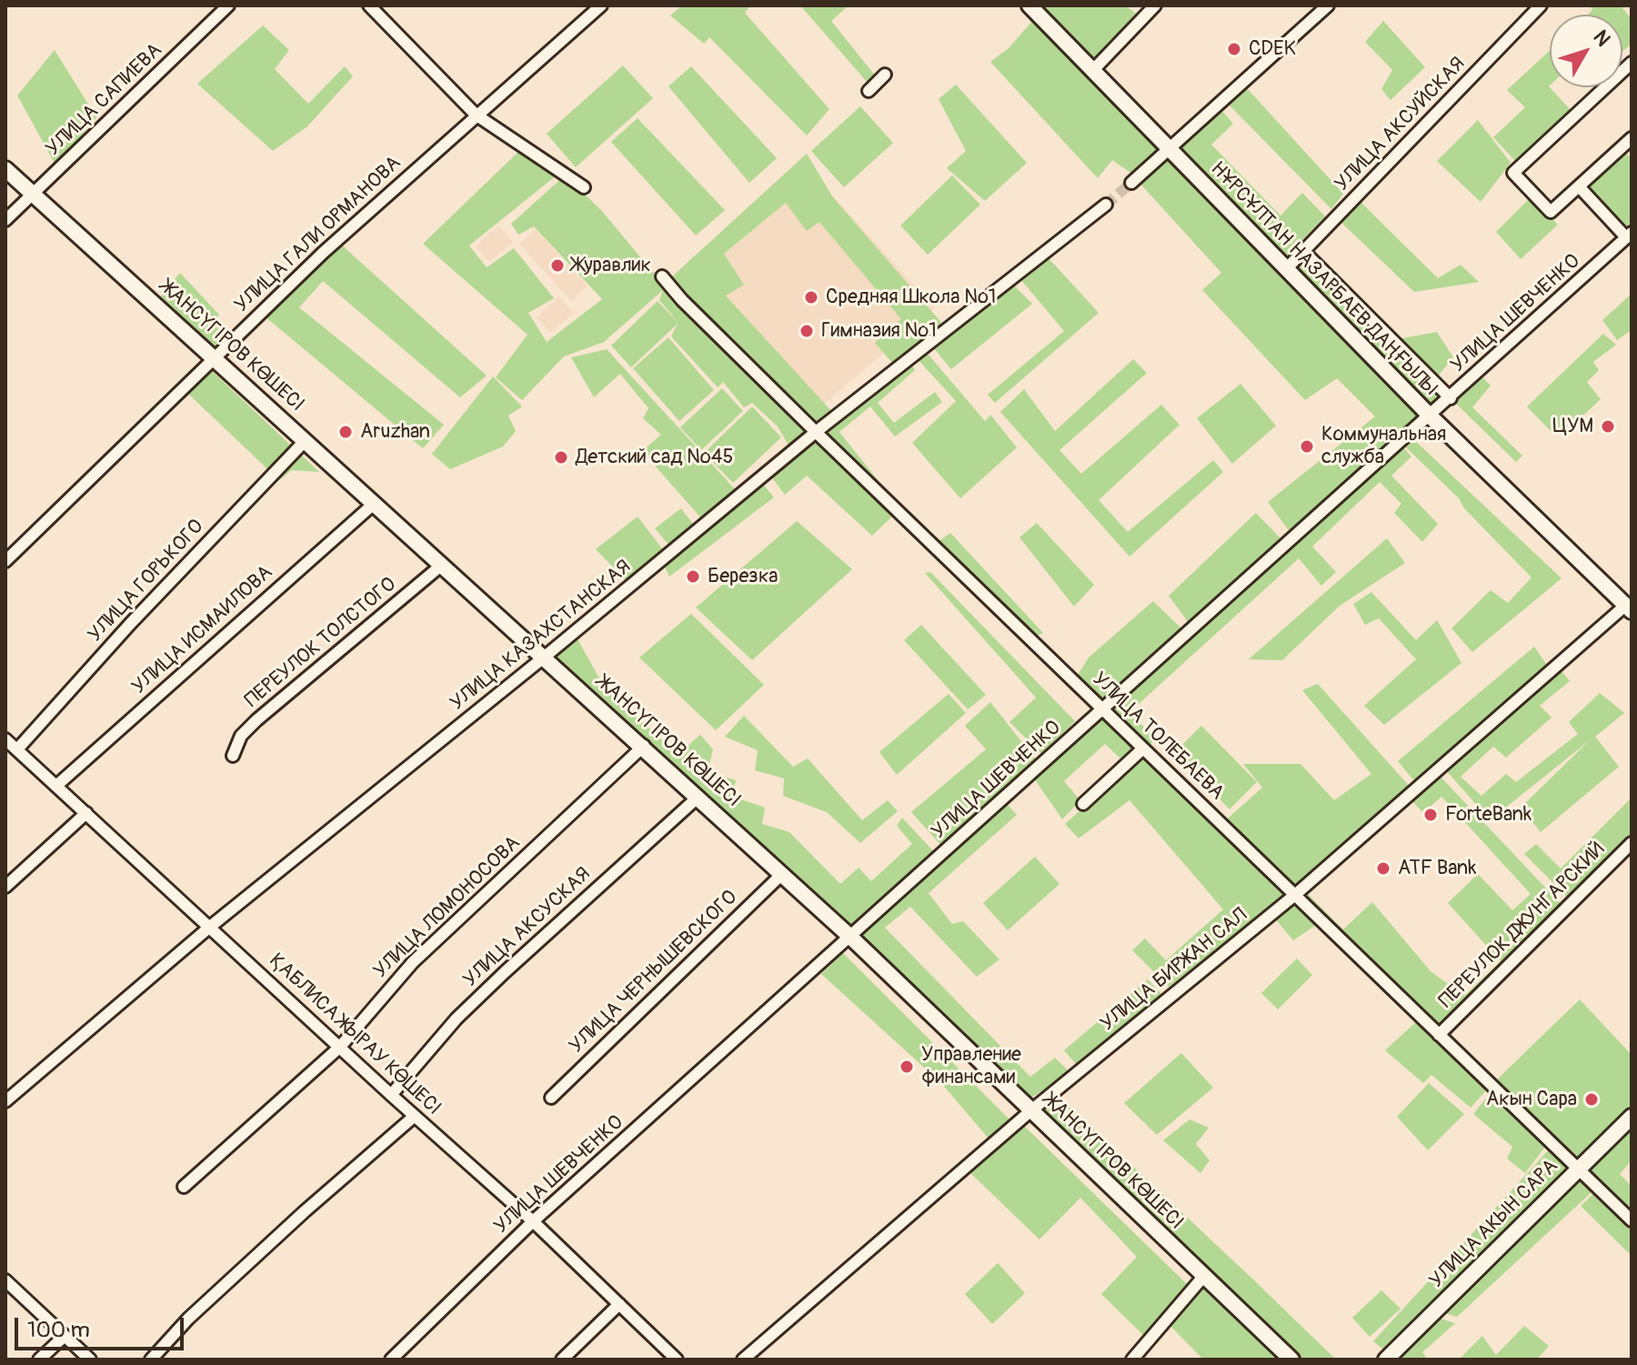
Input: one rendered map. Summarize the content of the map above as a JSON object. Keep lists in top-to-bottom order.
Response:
{
  "streets": {
    "main road": ["НҰРСҰЛТАН НАЗАРБАЕВ ДАҢҒЫЛЫ", "ЖАНСҮГІРОВ КӨШЕСІ", "УЛИЦА АКЫН САРА"],
    "street": [
      "УЛИЦА САПИЕВА",
      "УЛИЦА АКСУЙСКАЯ",
      "УЛИЦА ГАЛИ ОРМАНОВА",
      "УЛИЦА ШЕВЧЕНКО",
      "УЛИЦА ГОРЬКОГО",
      "УЛИЦА ИСМАИЛОВА",
      "УЛИЦА КАЗАХСТАНСКАЯ",
      "ПЕРЕУЛОК ТОЛСТОГО",
      "УЛИЦА ТОЛЕБАЕВА",
      "УЛИЦА ЛОМОНОСОВА",
      "ПЕРЕУЛОК ДЖУНГАРСКИЙ",
      "УЛИЦА АКСУСКАЯ",
      "УЛИЦА БИРЖАН САЛ",
      "УЛИЦА ЧЕРНЫШЕВСКОГО",
      "ҚАБЛИСА ЖЫРАУ КӨШЕСІ"
    ]
  },
  "crossings": [
    ["УЛИЦА САПИЕВА", "ЖАНСҮГІРОВ КӨШЕСІ"],
    ["УЛИЦА АКСУЙСКАЯ", "НҰРСҰЛТАН НАЗАРБАЕВ ДАҢҒЫЛЫ"],
    ["УЛИЦА ГАЛИ ОРМАНОВА", "ЖАНСҮГІРОВ КӨШЕСІ"],
    ["НҰРСҰЛТАН НАЗАРБАЕВ ДАҢҒЫЛЫ", "УЛИЦА ШЕВЧЕНКО"],
    ["НҰРСҰЛТАН НАЗАРБАЕВ ДАҢҒЫЛЫ", "УЛИЦА БИРЖАН САЛ"],
    ["УЛИЦА ШЕВЧЕНКО", "ЖАНСҮГІРОВ КӨШЕСІ"],
    ["УЛИЦА ШЕВЧЕНКО", "УЛИЦА ТОЛЕБАЕВА"],
    ["УЛИЦА ШЕВЧЕНКО", "ҚАБЛИСА ЖЫРАУ КӨШЕСІ"],
    ["ЖАНСҮГІРОВ КӨШЕСІ", "УЛИЦА ГОРЬКОГО"],
    ["ЖАНСҮГІРОВ КӨШЕСІ", "УЛИЦА ИСМАИЛОВА"],
    ["ЖАНСҮГІРОВ КӨШЕСІ", "УЛИЦА КАЗАХСТАНСКАЯ"],
    ["ЖАНСҮГІРОВ КӨШЕСІ", "ПЕРЕУЛОК ТОЛСТОГО"],
    ["ЖАНСҮГІРОВ КӨШЕСІ", "УЛИЦА ЛОМОНОСОВА"],
    ["ЖАНСҮГІРОВ КӨШЕСІ", "УЛИЦА АКСУСКАЯ"],
    ["ЖАНСҮГІРОВ КӨШЕСІ", "УЛИЦА БИРЖАН САЛ"],
    ["ЖАНСҮГІРОВ КӨШЕСІ", "УЛИЦА ЧЕРНЫШЕВСКОГО"],
    ["УЛИЦА ГОРЬКОГО", "ҚАБЛИСА ЖЫРАУ КӨШЕСІ"],
    ["УЛИЦА ИСМАИЛОВА", "ҚАБЛИСА ЖЫРАУ КӨШЕСІ"],
    ["УЛИЦА КАЗАХСТАНСКАЯ", "УЛИЦА ТОЛЕБАЕВА"],
    ["УЛИЦА КАЗАХСТАНСКАЯ", "ҚАБЛИСА ЖЫРАУ КӨШЕСІ"],
    ["УЛИЦА ТОЛЕБАЕВА", "ПЕРЕУЛОК ДЖУНГАРСКИЙ"],
    ["УЛИЦА ТОЛЕБАЕВА", "УЛИЦА БИРЖАН САЛ"],
    ["УЛИЦА ТОЛЕБАЕВА", "УЛИЦА АКЫН САРА"],
    ["УЛИЦА ЛОМОНОСОВА", "ҚАБЛИСА ЖЫРАУ КӨШЕСІ"],
    ["УЛИЦА АКСУСКАЯ", "ҚАБЛИСА ЖЫРАУ КӨШЕСІ"]
  ],
  "places": [
    "CDEK",
    "Журавлик",
    "Средняя Школа №1",
    "Гимназия №1",
    "ЦУМ",
    "Aruzhan",
    "Коммунальная служба",
    "Детский сад №45",
    "Березка",
    "ForteBank",
    "ATF Bank",
    "Управление финансами",
    "Акын Сара"
  ],
  "scale_bar": "100 m",
  "north": "top right"
}
